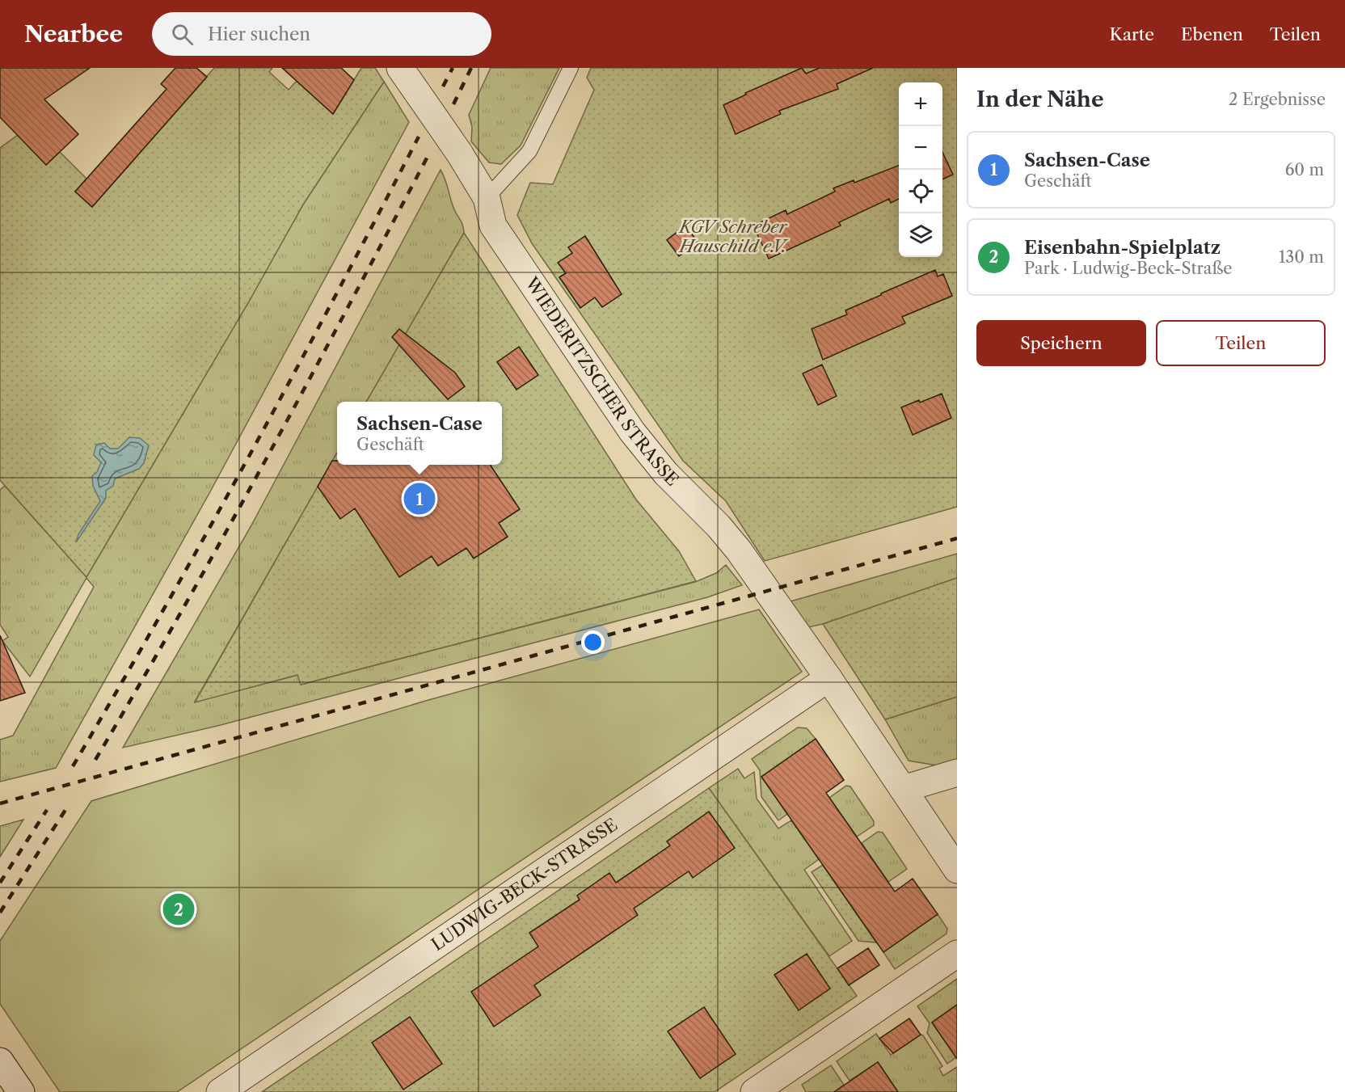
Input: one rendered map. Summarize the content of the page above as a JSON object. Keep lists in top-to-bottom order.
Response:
{
  "streets": {
    "street": ["WIEDERITZSCHER STRASSE", "LUDWIG-BECK-STRASSE"]
  },
  "crossings": [
    ["WIEDERITZSCHER STRASSE", "LUDWIG-BECK-STRASSE"]
  ],
  "parks": ["KGV Schreber Hauschild e.V."],
  "page": {
    "header": "Nearbee",
    "search": "Hier suchen",
    "nav": ["Karte", "Ebenen", "Teilen"],
    "heading": ["In der Nähe", "2 Ergebnisse"],
    "map_buttons": ["+", "−"],
    "list": [
      {
        "mark": "1",
        "name": "Sachsen-Case",
        "note": "Geschäft",
        "value": "60 m"
      },
      {
        "mark": "2",
        "name": "Eisenbahn-Spielplatz",
        "note": "Park · Ludwig-Beck-Straße",
        "value": "130 m"
      }
    ],
    "buttons": ["Speichern", "Teilen"],
    "popup": ["Sachsen-Case", "Geschäft"],
    "pins": ["1", "2"]
  }
}
